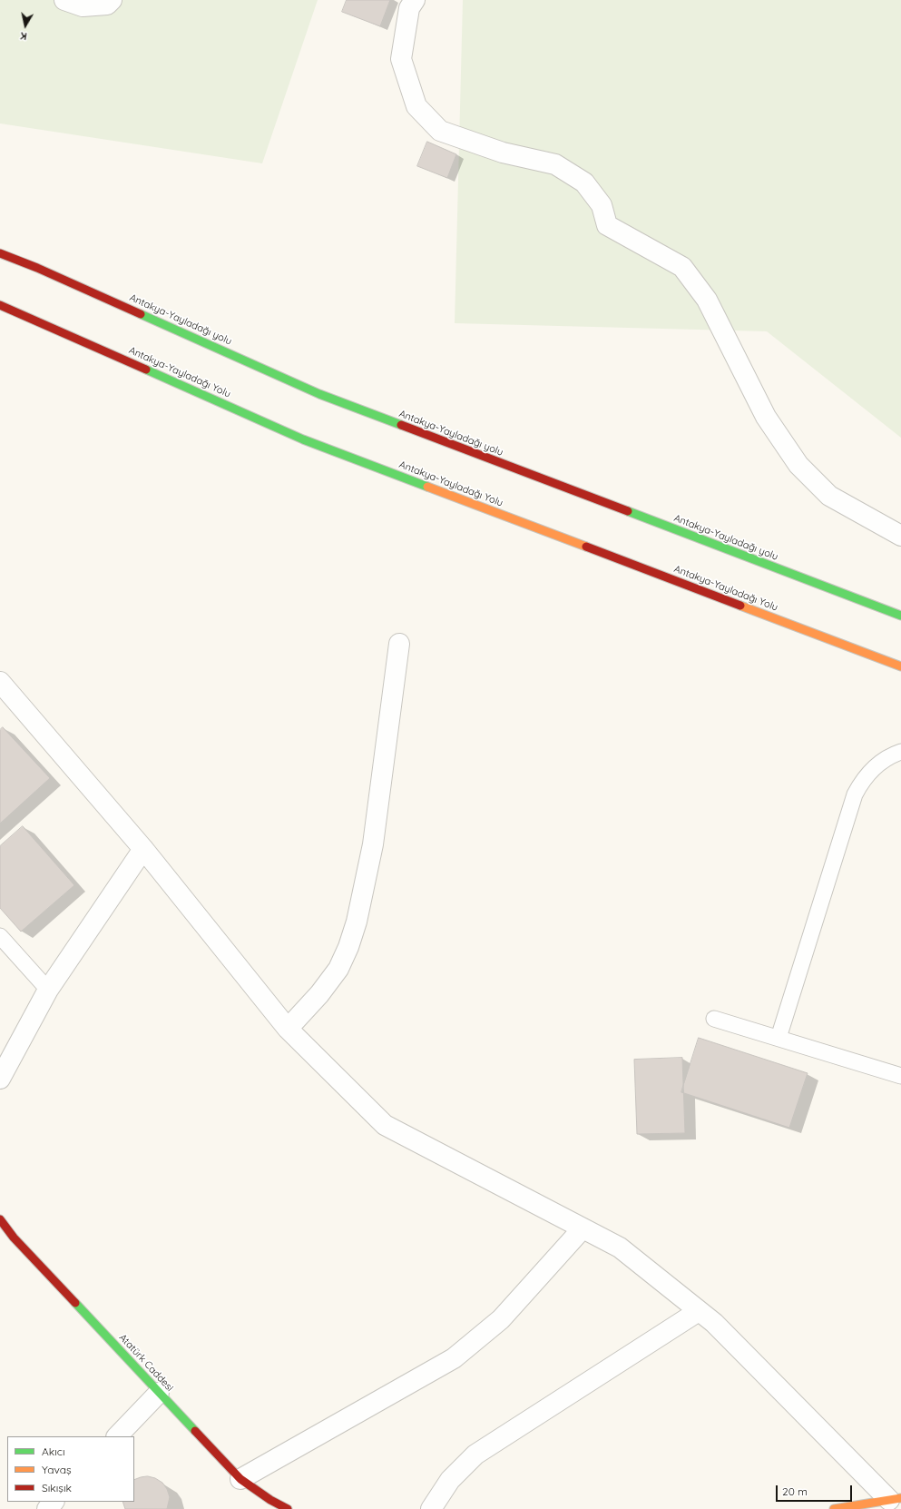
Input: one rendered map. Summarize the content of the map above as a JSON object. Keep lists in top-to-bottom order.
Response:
{
  "streets": {
    "main road": ["Antakya-Yayladağı yolu", "Antakya-Yayladağı Yolu", "Atatürk Caddesi"]
  },
  "legend": ["Akıcı", "Yavaş", "Sıkışık"],
  "scale_bar": "20 m",
  "north": "bottom"
}
